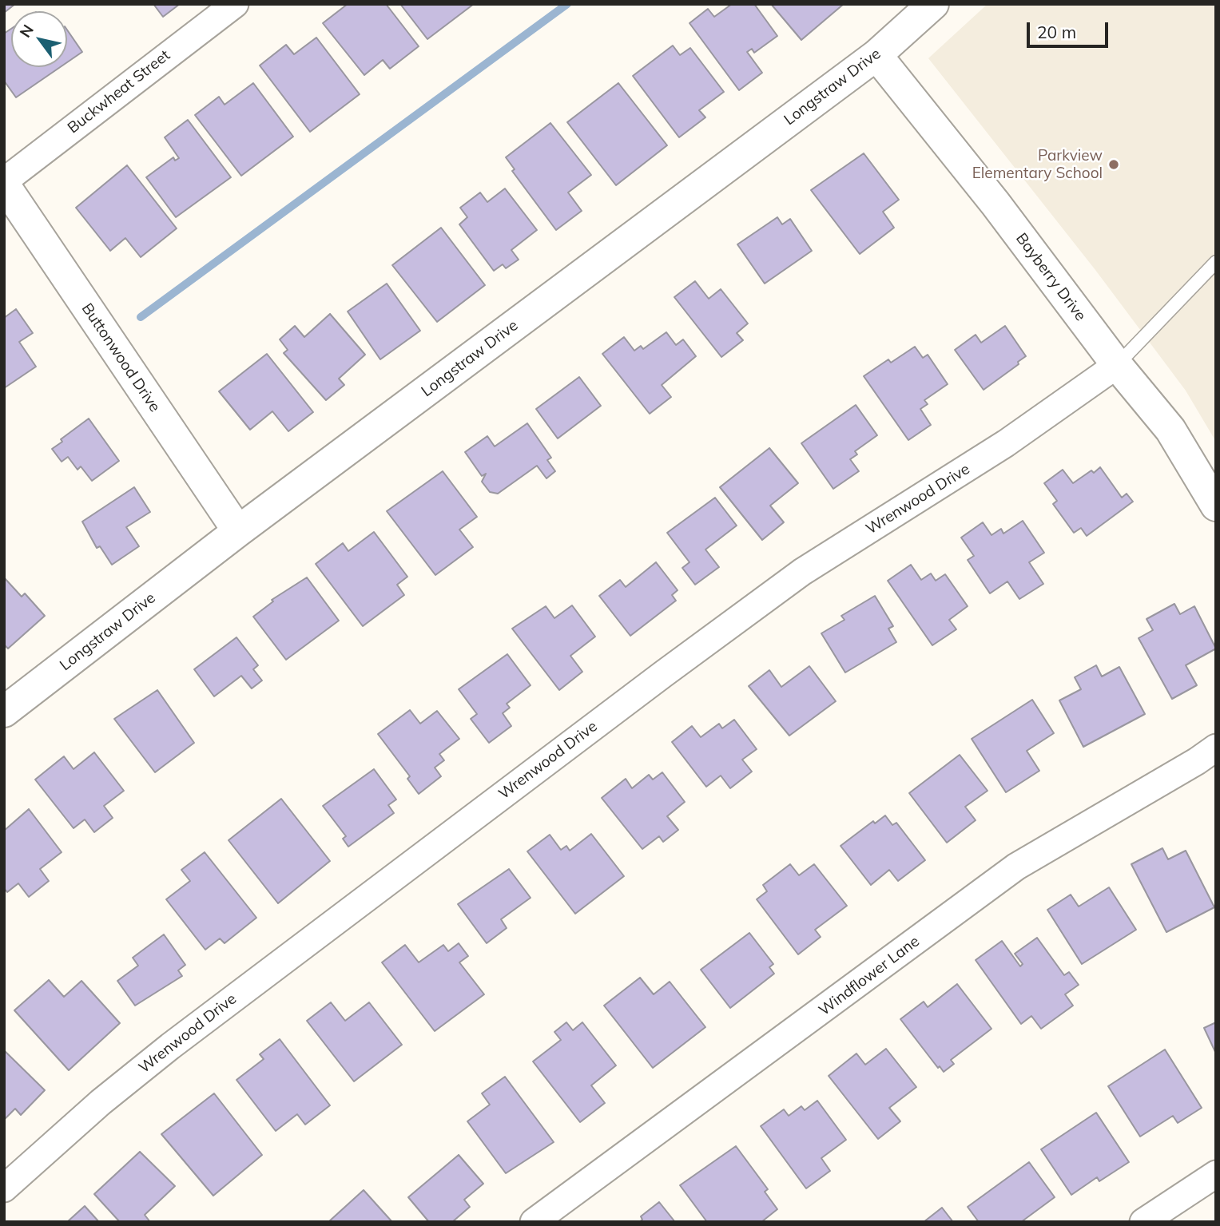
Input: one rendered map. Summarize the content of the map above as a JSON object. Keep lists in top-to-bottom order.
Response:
{
  "streets": {
    "street": [
      "Longstraw Drive",
      "Buckwheat Street",
      "Bayberry Drive",
      "Buttonwood Drive",
      "Wrenwood Drive",
      "Windflower Lane"
    ]
  },
  "crossings": [
    ["Longstraw Drive", "Bayberry Drive"],
    ["Longstraw Drive", "Buttonwood Drive"],
    ["Buckwheat Street", "Buttonwood Drive"],
    ["Bayberry Drive", "Wrenwood Drive"]
  ],
  "places": ["Parkview Elementary School"],
  "scale_bar": "20 m",
  "north": "top left"
}
